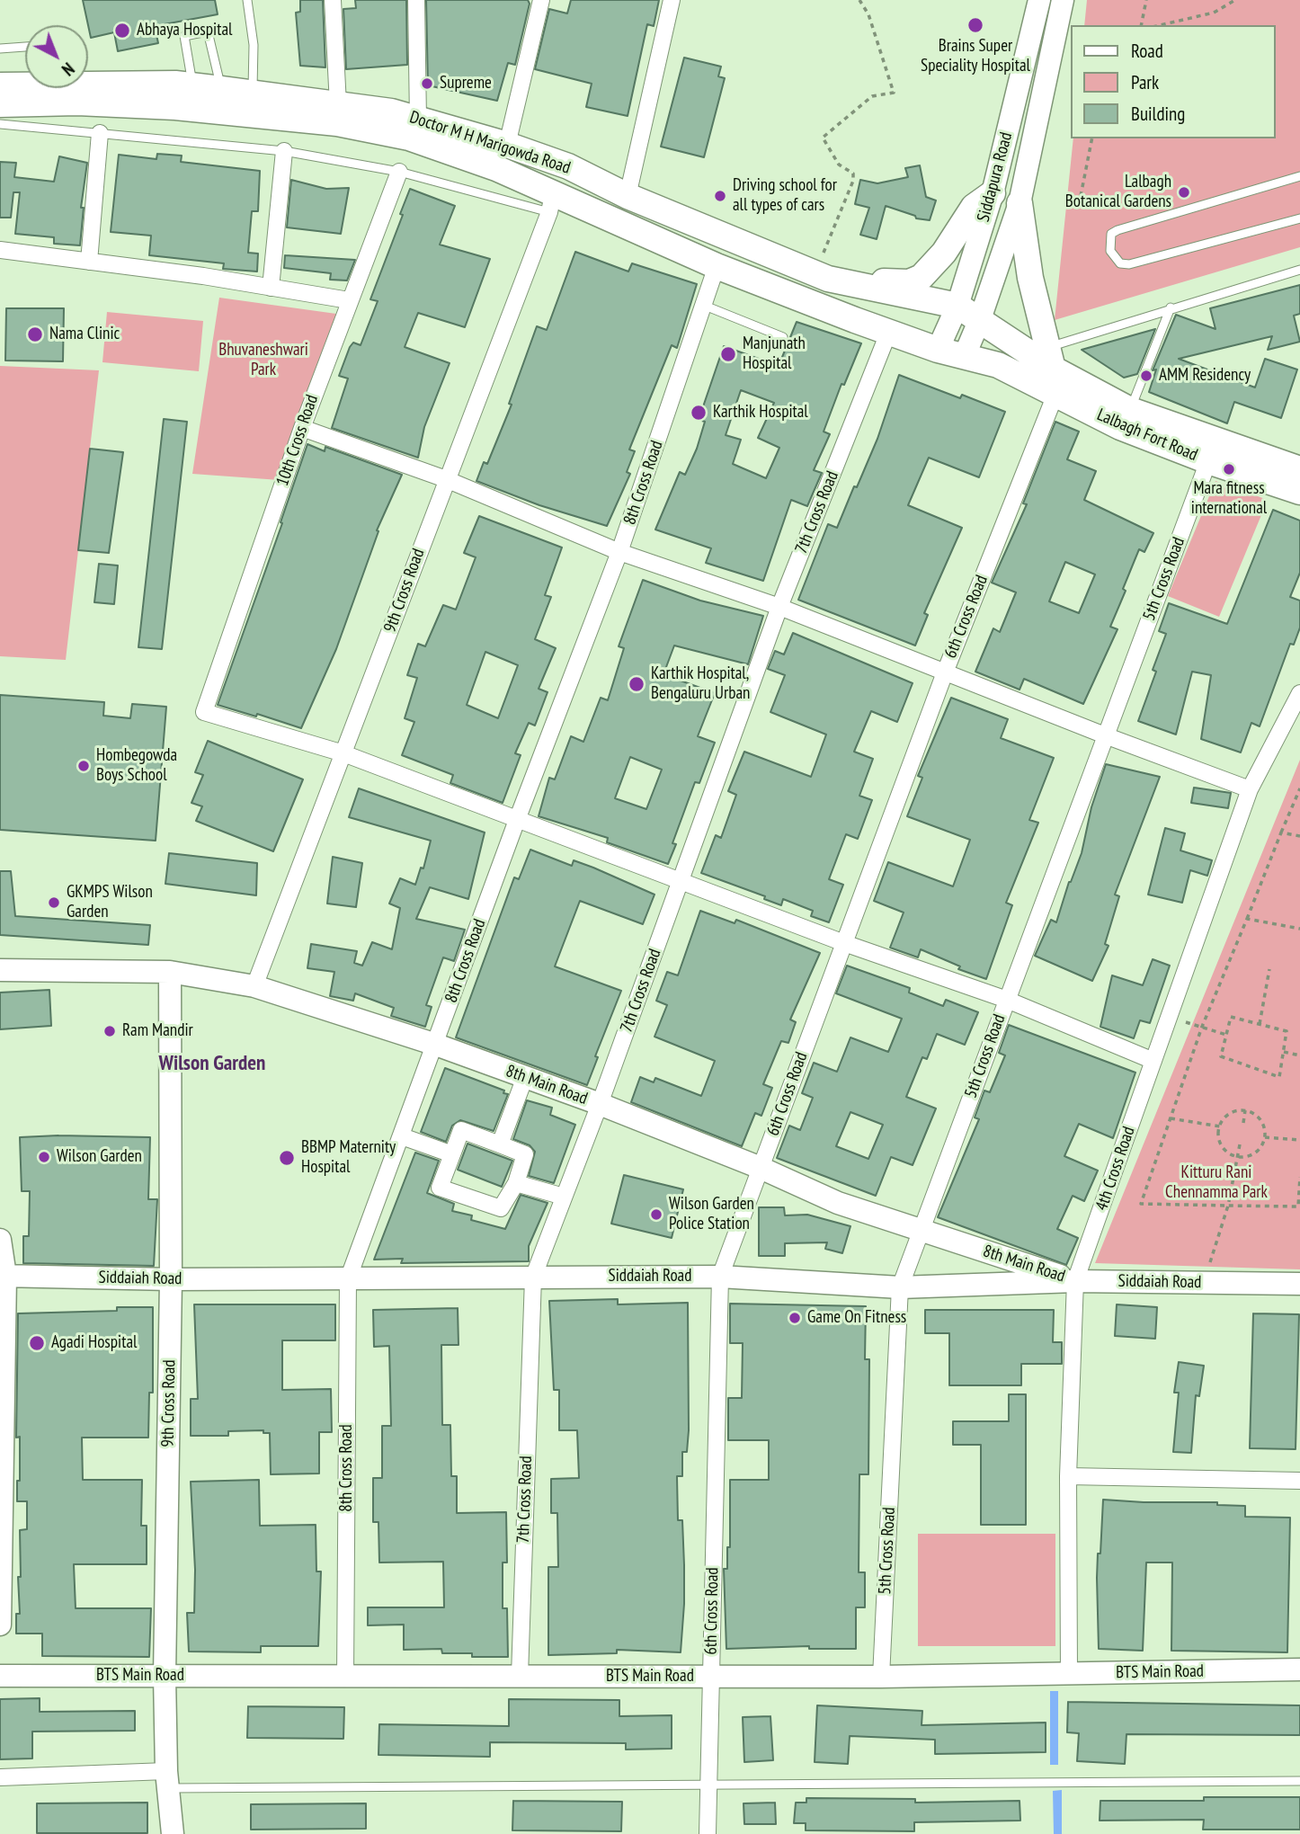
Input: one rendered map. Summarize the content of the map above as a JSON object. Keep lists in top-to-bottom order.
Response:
{
  "streets": {
    "main road": ["Doctor M H Marigowda Road", "Lalbagh Fort Road"],
    "street": [
      "Siddapura Road",
      "10th Cross Road",
      "8th Cross Road",
      "7th Cross Road",
      "5th Cross Road",
      "9th Cross Road",
      "6th Cross Road",
      "8th Main Road",
      "4th Cross Road",
      "Siddaiah Road",
      "BTS Main Road"
    ]
  },
  "crossings": [
    ["Doctor M H Marigowda Road", "Siddapura Road"],
    ["Doctor M H Marigowda Road", "Lalbagh Fort Road"],
    ["Doctor M H Marigowda Road", "8th Cross Road"],
    ["Doctor M H Marigowda Road", "7th Cross Road"],
    ["Doctor M H Marigowda Road", "9th Cross Road"],
    ["Siddapura Road", "Lalbagh Fort Road"],
    ["Lalbagh Fort Road", "5th Cross Road"],
    ["Lalbagh Fort Road", "6th Cross Road"],
    ["10th Cross Road", "9th Cross Road"],
    ["8th Cross Road", "8th Main Road"],
    ["8th Cross Road", "Siddaiah Road"],
    ["8th Cross Road", "BTS Main Road"],
    ["7th Cross Road", "8th Main Road"],
    ["7th Cross Road", "Siddaiah Road"],
    ["7th Cross Road", "BTS Main Road"],
    ["5th Cross Road", "8th Main Road"],
    ["5th Cross Road", "Siddaiah Road"],
    ["5th Cross Road", "BTS Main Road"],
    ["9th Cross Road", "8th Main Road"],
    ["9th Cross Road", "Siddaiah Road"],
    ["9th Cross Road", "BTS Main Road"],
    ["6th Cross Road", "8th Main Road"],
    ["6th Cross Road", "Siddaiah Road"],
    ["6th Cross Road", "BTS Main Road"],
    ["8th Main Road", "4th Cross Road"],
    ["8th Main Road", "Siddaiah Road"],
    ["4th Cross Road", "Siddaiah Road"],
    ["4th Cross Road", "BTS Main Road"]
  ],
  "districts": ["Wilson Garden"],
  "parks": ["Bhuvaneshwari Park", "Kitturu Rani Chennamma Park"],
  "places": [
    "Brains Super Speciality Hospital",
    "Abhaya Hospital",
    "Supreme",
    "Lalbagh Botanical Gardens",
    "Driving school for all types of cars",
    "Nama Clinic",
    "Manjunath Hospital",
    "AMM Residency",
    "Karthik Hospital",
    "Mara fitness international",
    "Karthik Hospital, Bengaluru Urban",
    "Hombegowda Boys School",
    "GKMPS Wilson Garden",
    "Ram Mandir",
    "Wilson Garden",
    "BBMP Maternity Hospital",
    "Wilson Garden Police Station",
    "Game On Fitness",
    "Agadi Hospital"
  ],
  "legend": ["Road", "Park", "Building"],
  "north": "bottom right"
}
